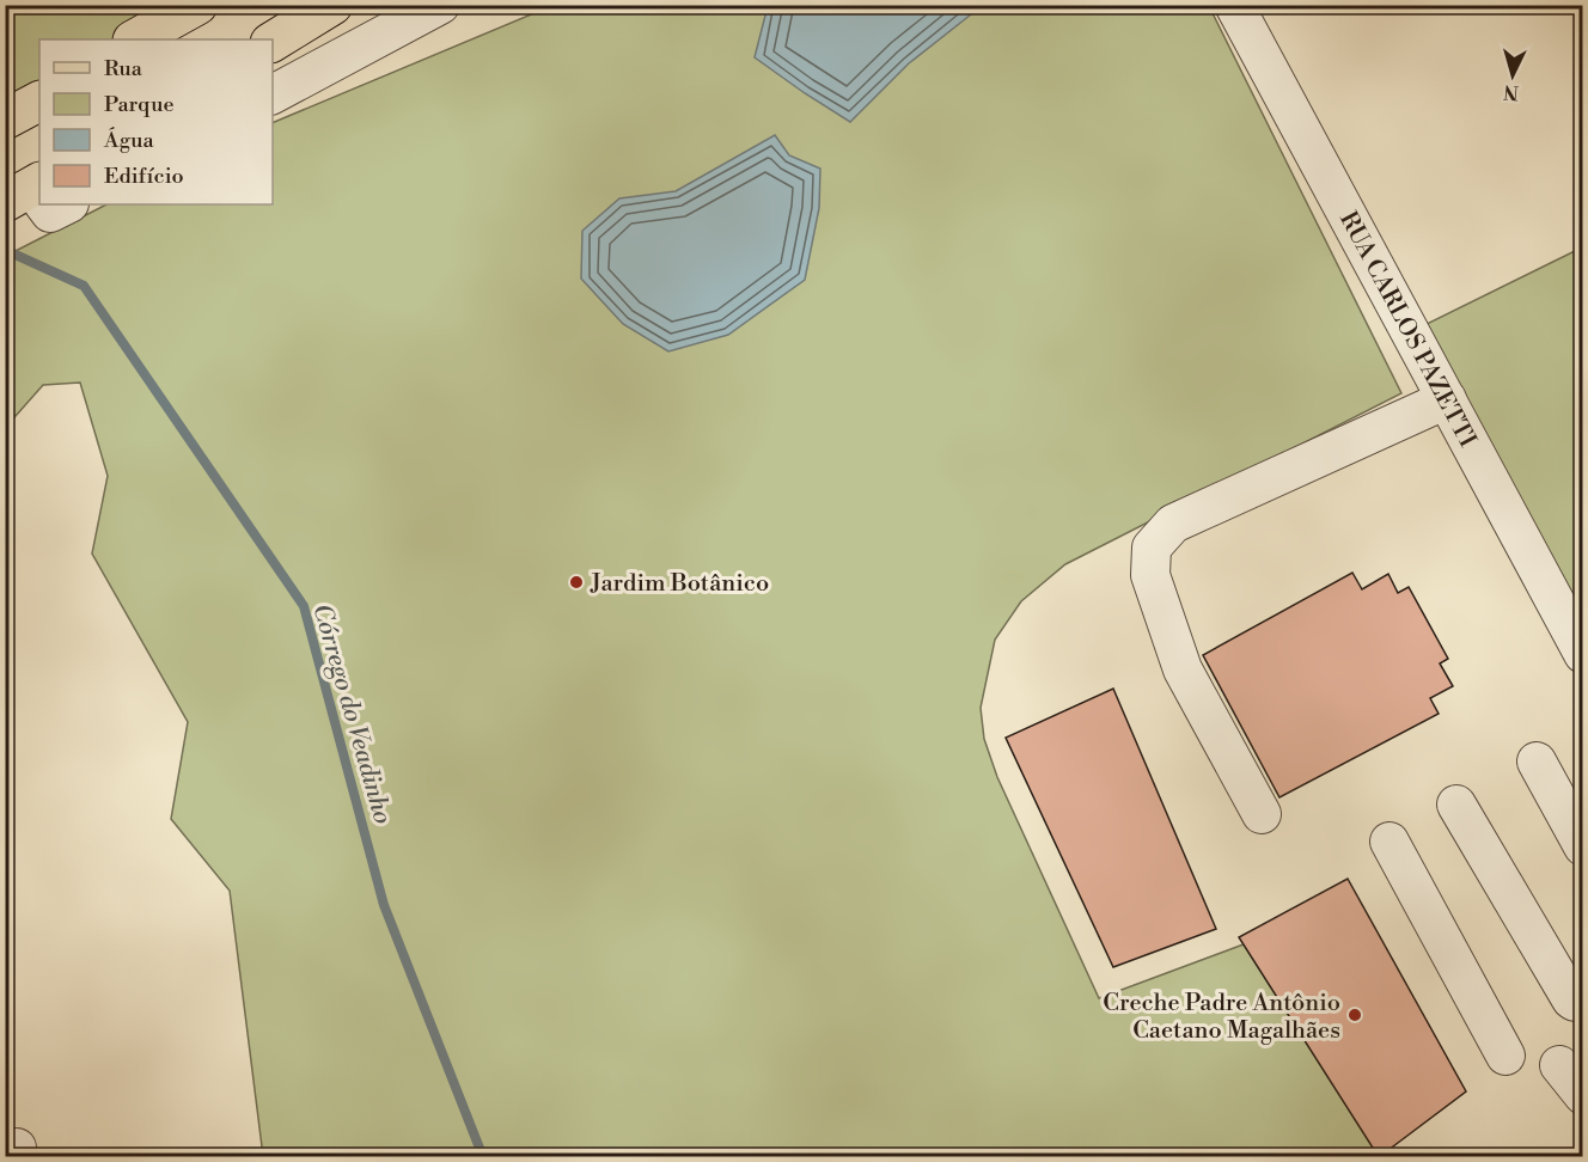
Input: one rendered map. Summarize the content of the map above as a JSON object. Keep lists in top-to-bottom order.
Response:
{
  "streets": {
    "street": ["RUA CARLOS PAZETTI"]
  },
  "water": ["Córrego do Veadinho"],
  "places": ["Jardim Botânico", "Creche Padre Antônio Caetano Magalhães"],
  "legend": [
    "Rua",
    "Parque",
    "Água",
    "Edifício"
  ],
  "north": "bottom"
}
